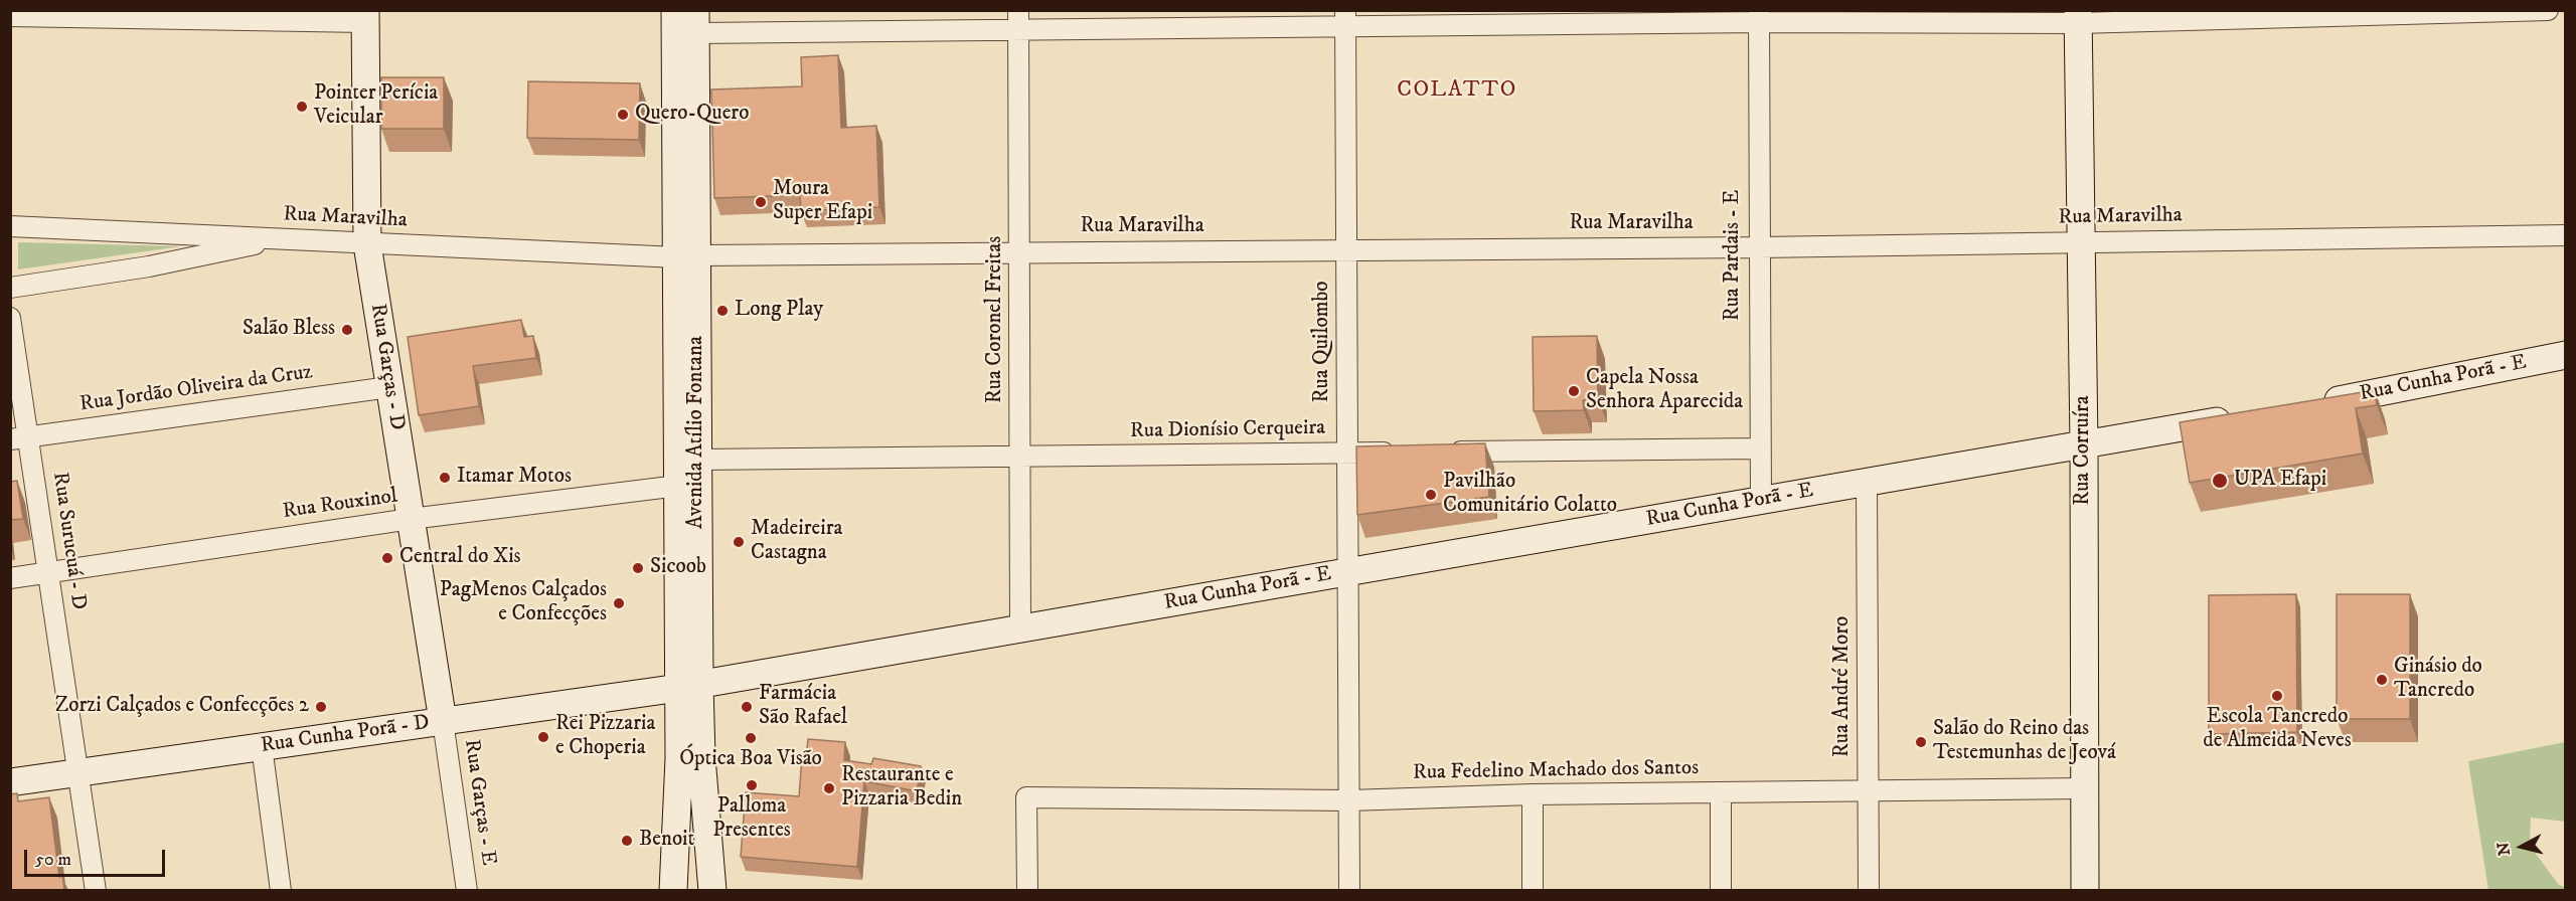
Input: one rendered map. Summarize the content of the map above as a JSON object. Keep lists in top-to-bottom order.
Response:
{
  "streets": {
    "street": [
      "Rua Maravilha",
      "Rua Pardais - E",
      "Rua Coronel Freitas",
      "Rua Quilombo",
      "Rua Garças - D",
      "Rua Cunha Porã - E",
      "Rua Jordão Oliveira da Cruz",
      "Rua Dionísio Cerqueira",
      "Avenida Atílio Fontana",
      "Rua Corruíra",
      "Rua Rouxinol",
      "Rua Surucuá - D",
      "Rua André Moro",
      "Rua Cunha Porã - D",
      "Rua Fedelino Machado dos Santos",
      "Rua Garças - E"
    ]
  },
  "crossings": [
    ["Rua Maravilha", "Rua Pardais - E"],
    ["Rua Maravilha", "Rua Coronel Freitas"],
    ["Rua Maravilha", "Rua Quilombo"],
    ["Rua Maravilha", "Rua Garças - D"],
    ["Rua Maravilha", "Avenida Atílio Fontana"],
    ["Rua Maravilha", "Rua Corruíra"],
    ["Rua Pardais - E", "Rua Cunha Porã - E"],
    ["Rua Coronel Freitas", "Rua Cunha Porã - E"],
    ["Rua Coronel Freitas", "Rua Dionísio Cerqueira"],
    ["Rua Quilombo", "Rua Cunha Porã - E"],
    ["Rua Quilombo", "Rua Dionísio Cerqueira"],
    ["Rua Quilombo", "Rua Fedelino Machado dos Santos"],
    ["Rua Garças - D", "Rua Jordão Oliveira da Cruz"],
    ["Rua Garças - D", "Rua Rouxinol"],
    ["Rua Garças - D", "Rua Cunha Porã - D"],
    ["Rua Garças - D", "Rua Garças - E"],
    ["Rua Cunha Porã - E", "Avenida Atílio Fontana"],
    ["Rua Cunha Porã - E", "Rua Corruíra"],
    ["Rua Cunha Porã - E", "Rua André Moro"],
    ["Rua Cunha Porã - E", "Rua Cunha Porã - D"],
    ["Rua Jordão Oliveira da Cruz", "Rua Surucuá - D"],
    ["Rua Dionísio Cerqueira", "Avenida Atílio Fontana"],
    ["Avenida Atílio Fontana", "Rua Rouxinol"],
    ["Avenida Atílio Fontana", "Rua Cunha Porã - D"],
    ["Rua Corruíra", "Rua Fedelino Machado dos Santos"],
    ["Rua Rouxinol", "Rua Surucuá - D"],
    ["Rua Surucuá - D", "Rua Cunha Porã - D"],
    ["Rua André Moro", "Rua Fedelino Machado dos Santos"],
    ["Rua Cunha Porã - D", "Rua Garças - E"]
  ],
  "districts": ["COLATTO"],
  "places": [
    "Pointer Perícia Veicular",
    "Quero-Quero",
    "Moura Super Efapi",
    "Long Play",
    "Salão Bless",
    "Capela Nossa Senhora Aparecida",
    "Itamar Motos",
    "UPA Efapi",
    "Pavilhão Comunitário Colatto",
    "Madeireira Castagna",
    "Central do Xis",
    "Sicoob",
    "PagMenos Calçados e Confecções",
    "Ginásio do Tancredo",
    "Escola Tancredo de Almeida Neves",
    "Zorzi Calçados e Confecções 2",
    "Farmácia São Rafael",
    "Rei Pizzaria e Choperia",
    "Óptica Boa Visão",
    "Salão do Reino das Testemunhas de Jeová",
    "Palloma Presentes",
    "Restaurante e Pizzaria Bedin",
    "Benoit"
  ],
  "scale_bar": "50 m",
  "north": "left"
}
